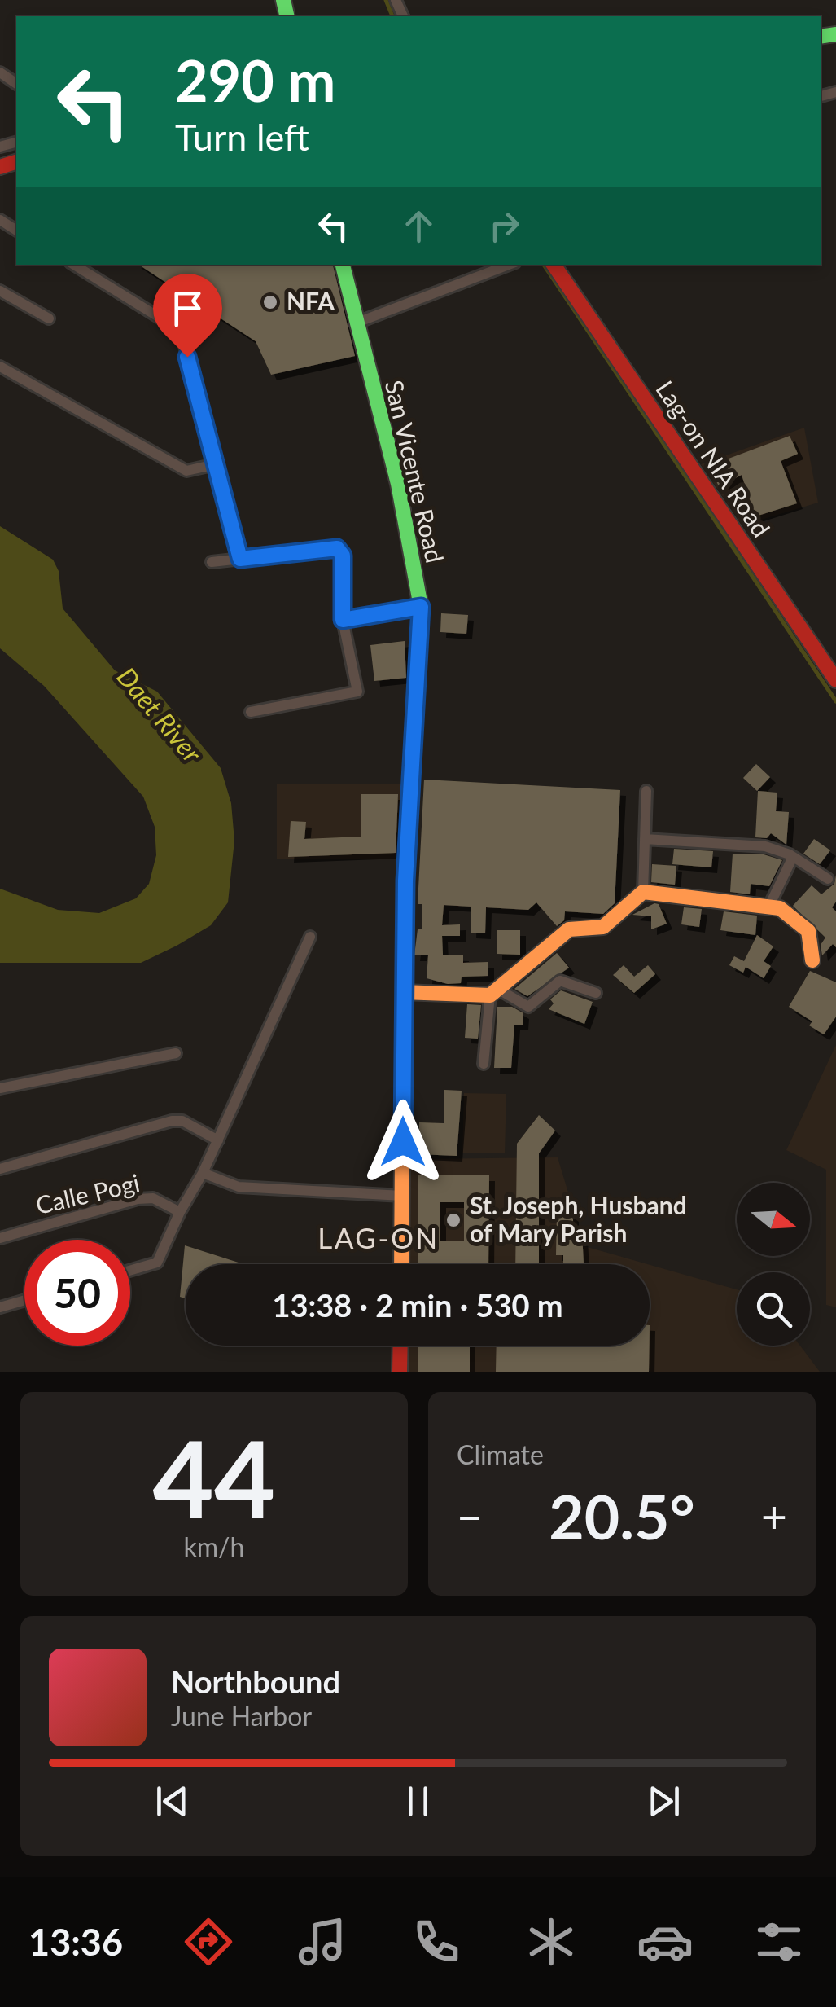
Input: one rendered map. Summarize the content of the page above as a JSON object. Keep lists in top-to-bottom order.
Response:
{
  "streets": {
    "main road": ["Lag-on NIA Road", "San Vicente Road"],
    "street": ["Calle Pogi"]
  },
  "districts": ["LAG-ON"],
  "water": ["Daet River"],
  "places": ["NFA", "St. Joseph, Husband of Mary Parish"],
  "north": "right",
  "page": {
    "turn": ["290 m", "Turn left"],
    "limit": "50",
    "trip": "13:38 · 2 min · 530 m",
    "tile": [
      ["44", "km/h"],
      "Climate"
    ],
    "heat": ["−", "20.5°", "+"],
    "song": ["Northbound", "June Harbor"],
    "tabs": "13:36"
  }
}
